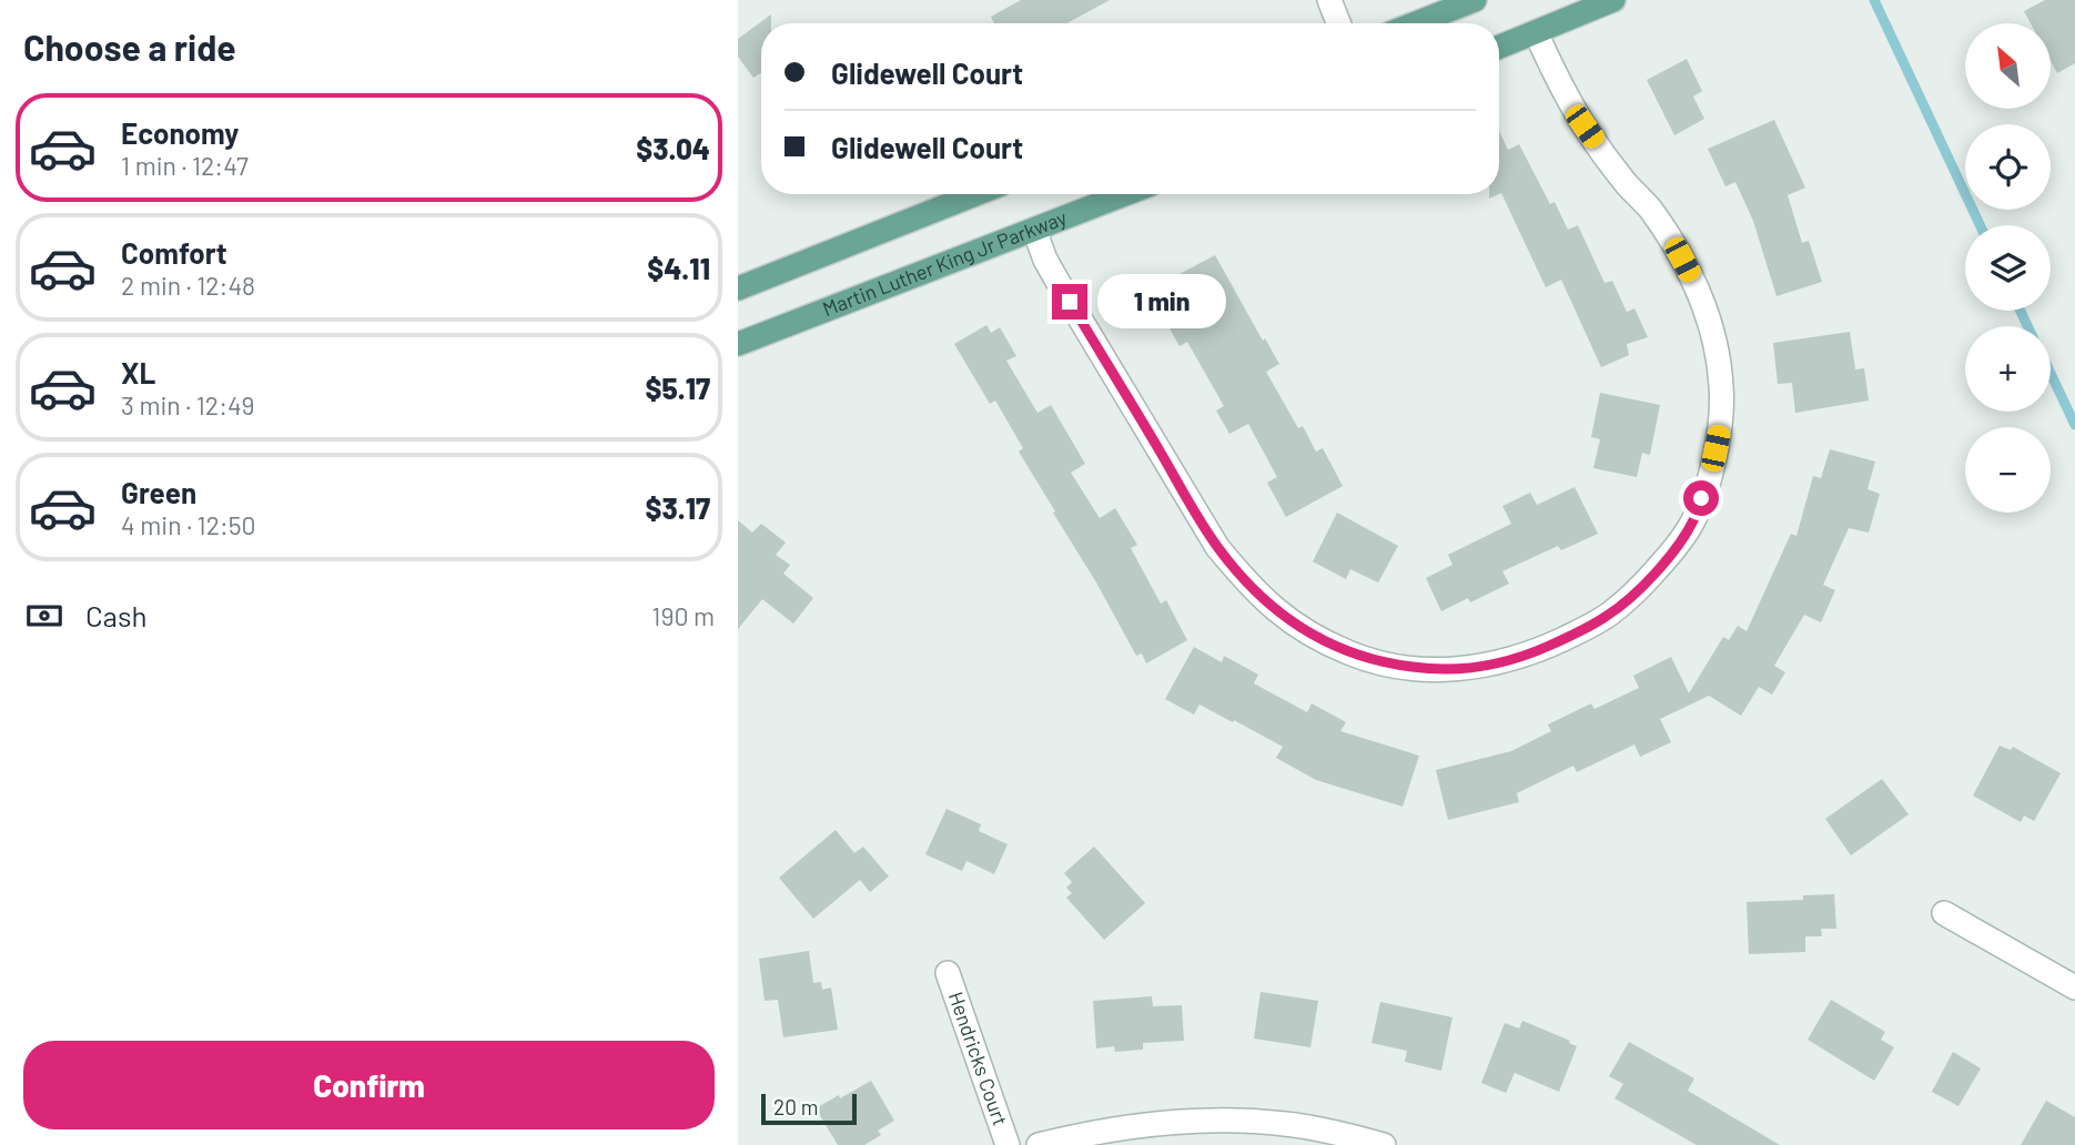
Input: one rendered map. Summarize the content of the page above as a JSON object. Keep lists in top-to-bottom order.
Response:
{
  "streets": {
    "main road": ["Martin Luther King Jr Parkway"],
    "street": ["Hendricks Court"]
  },
  "scale_bar": "20 m",
  "north": "top left",
  "page": {
    "heading": "Choose a ride",
    "map_buttons": ["+", "−"],
    "banner": ["Glidewell Court", "Glidewell Court"],
    "list": [
      {
        "name": "Economy",
        "note": "1 min · 12:47",
        "value": "$3.04"
      },
      {
        "name": "Comfort",
        "note": "2 min · 12:48",
        "value": "$4.11"
      },
      {
        "name": "XL",
        "note": "3 min · 12:49",
        "value": "$5.17"
      },
      {
        "name": "Green",
        "note": "4 min · 12:50",
        "value": "$3.17"
      }
    ],
    "bubble": "1 min",
    "pay": ["Cash", "190 m"],
    "buttons": "Confirm",
    "scale": "20 m"
  }
}
